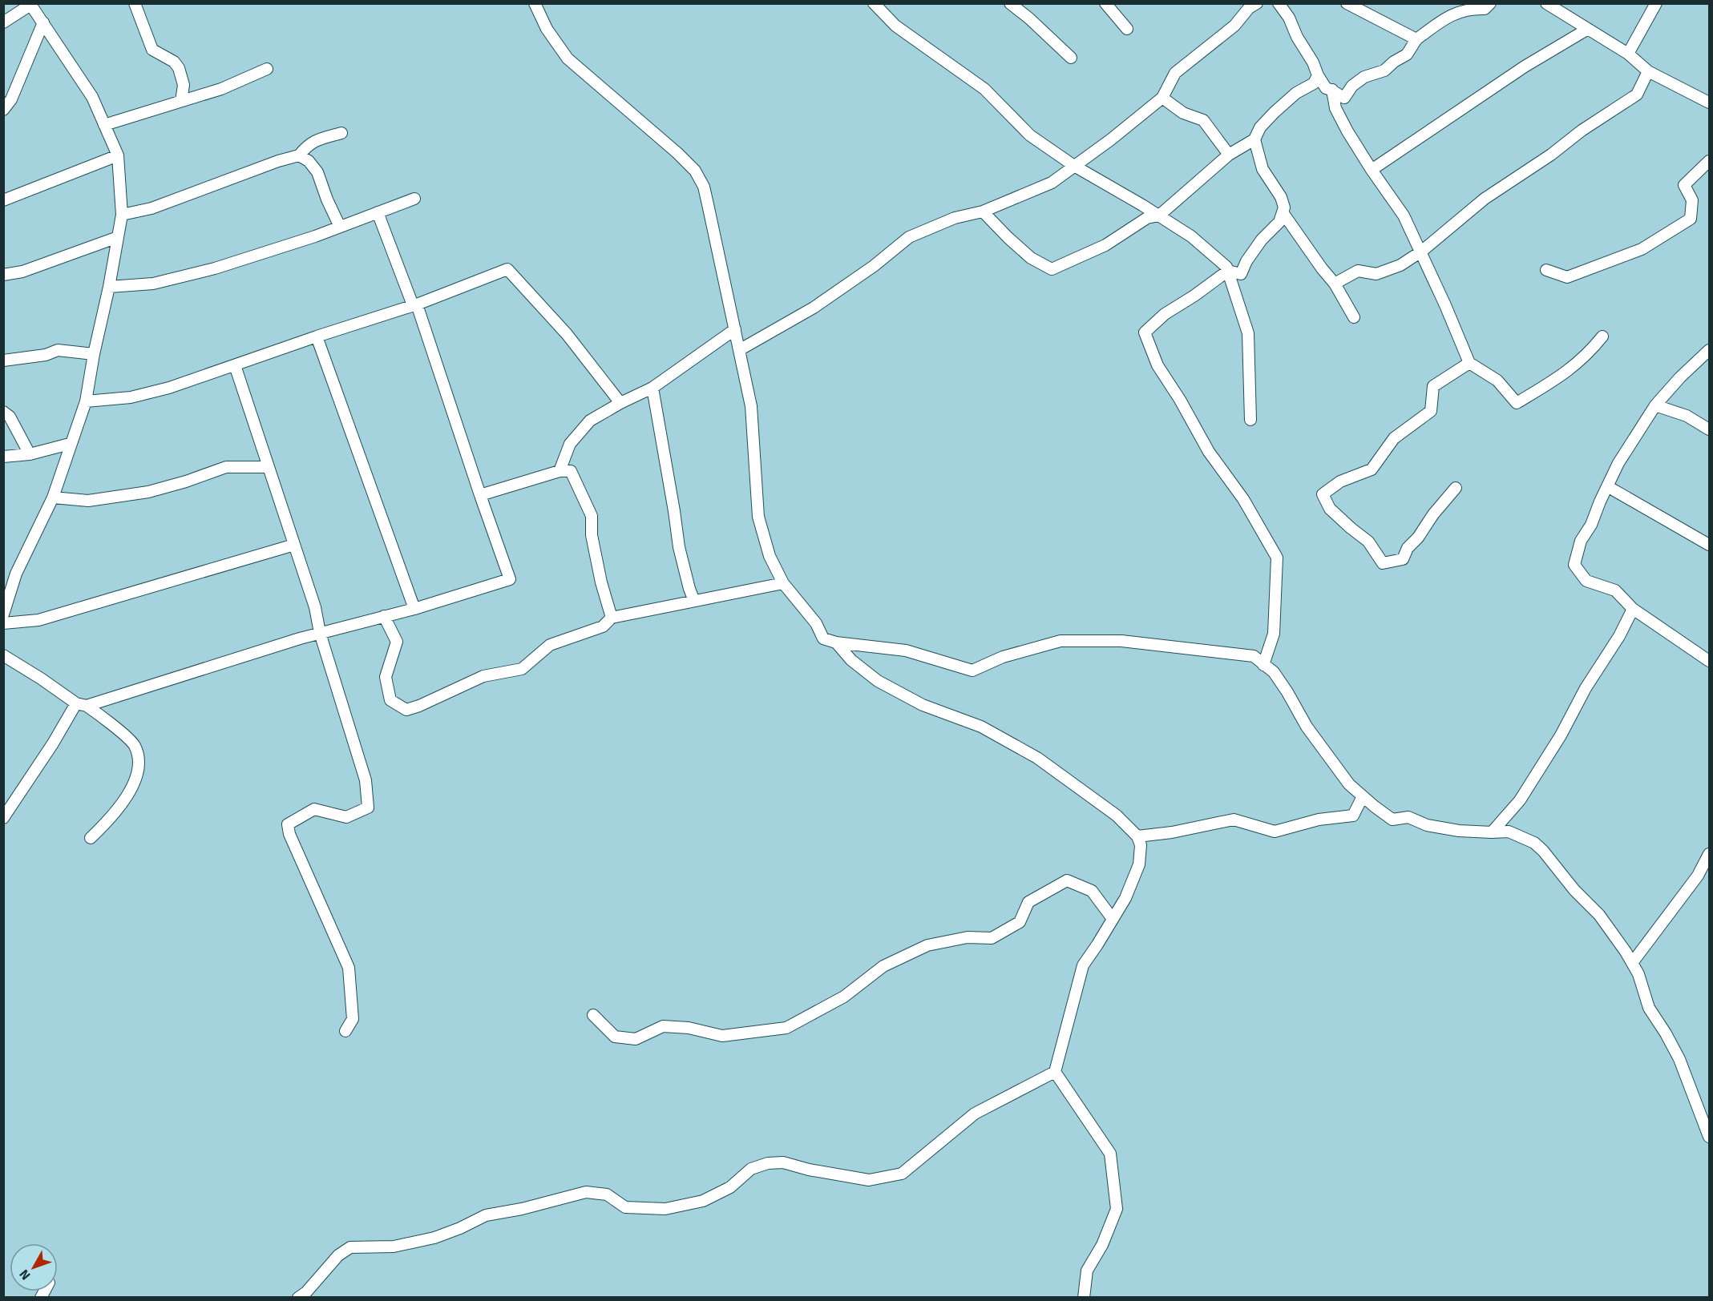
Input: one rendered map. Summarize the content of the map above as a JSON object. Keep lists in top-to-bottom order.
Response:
{
  "north": "bottom left"
}
